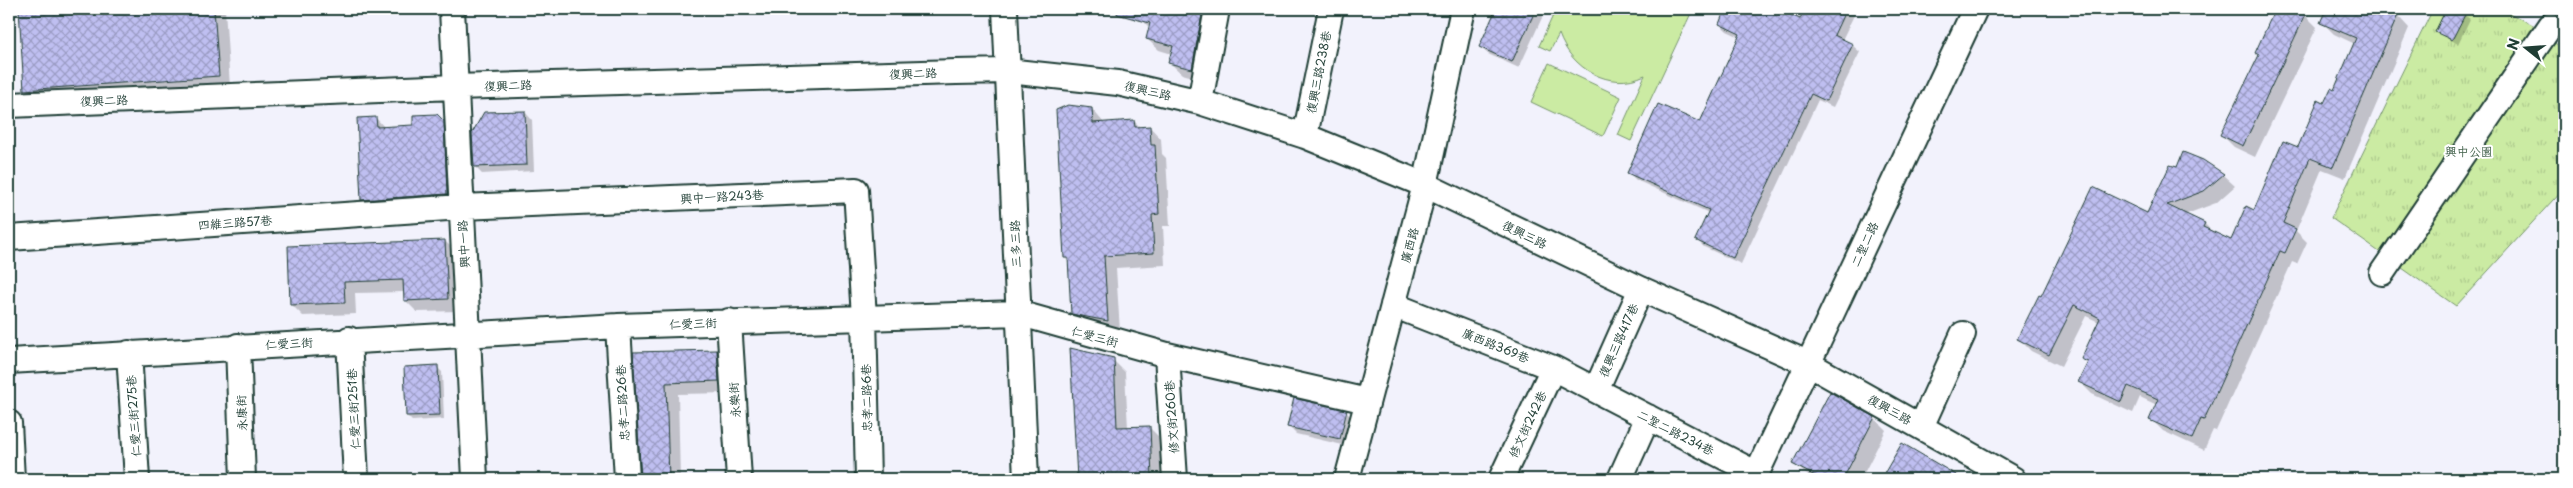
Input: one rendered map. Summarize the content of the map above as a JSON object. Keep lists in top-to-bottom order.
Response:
{
  "streets": {
    "street": [
      "復興三路238巷",
      "復興二路",
      "復興三路",
      "興中一路243巷",
      "四維三路57巷",
      "興中一路",
      "三多三路",
      "二聖二路",
      "廣西路",
      "仁愛三街",
      "復興三路417巷",
      "廣西路369巷",
      "忠孝二路6巷",
      "永樂街",
      "忠孝二路26巷",
      "仁愛三街251巷",
      "永康街",
      "仁愛三街275巷",
      "修文街260巷",
      "修文街242巷",
      "二聖二路234巷"
    ]
  },
  "crossings": [
    ["復興三路238巷", "復興三路"],
    ["復興二路", "復興三路"],
    ["復興二路", "興中一路"],
    ["復興二路", "三多三路"],
    ["復興三路", "三多三路"],
    ["復興三路", "二聖二路"],
    ["復興三路", "廣西路"],
    ["復興三路", "復興三路417巷"],
    ["興中一路243巷", "四維三路57巷"],
    ["興中一路243巷", "興中一路"],
    ["興中一路243巷", "仁愛三街"],
    ["興中一路243巷", "忠孝二路6巷"],
    ["四維三路57巷", "興中一路"],
    ["興中一路", "仁愛三街"],
    ["三多三路", "仁愛三街"],
    ["二聖二路", "二聖二路234巷"],
    ["廣西路", "仁愛三街"],
    ["廣西路", "廣西路369巷"],
    ["仁愛三街", "忠孝二路6巷"],
    ["仁愛三街", "永樂街"],
    ["仁愛三街", "忠孝二路26巷"],
    ["仁愛三街", "仁愛三街251巷"],
    ["仁愛三街", "永康街"],
    ["仁愛三街", "仁愛三街275巷"],
    ["仁愛三街", "修文街260巷"],
    ["復興三路417巷", "廣西路369巷"],
    ["復興三路417巷", "二聖二路234巷"],
    ["廣西路369巷", "修文街242巷"],
    ["廣西路369巷", "二聖二路234巷"]
  ],
  "parks": ["興中公園"],
  "north": "left"
}
